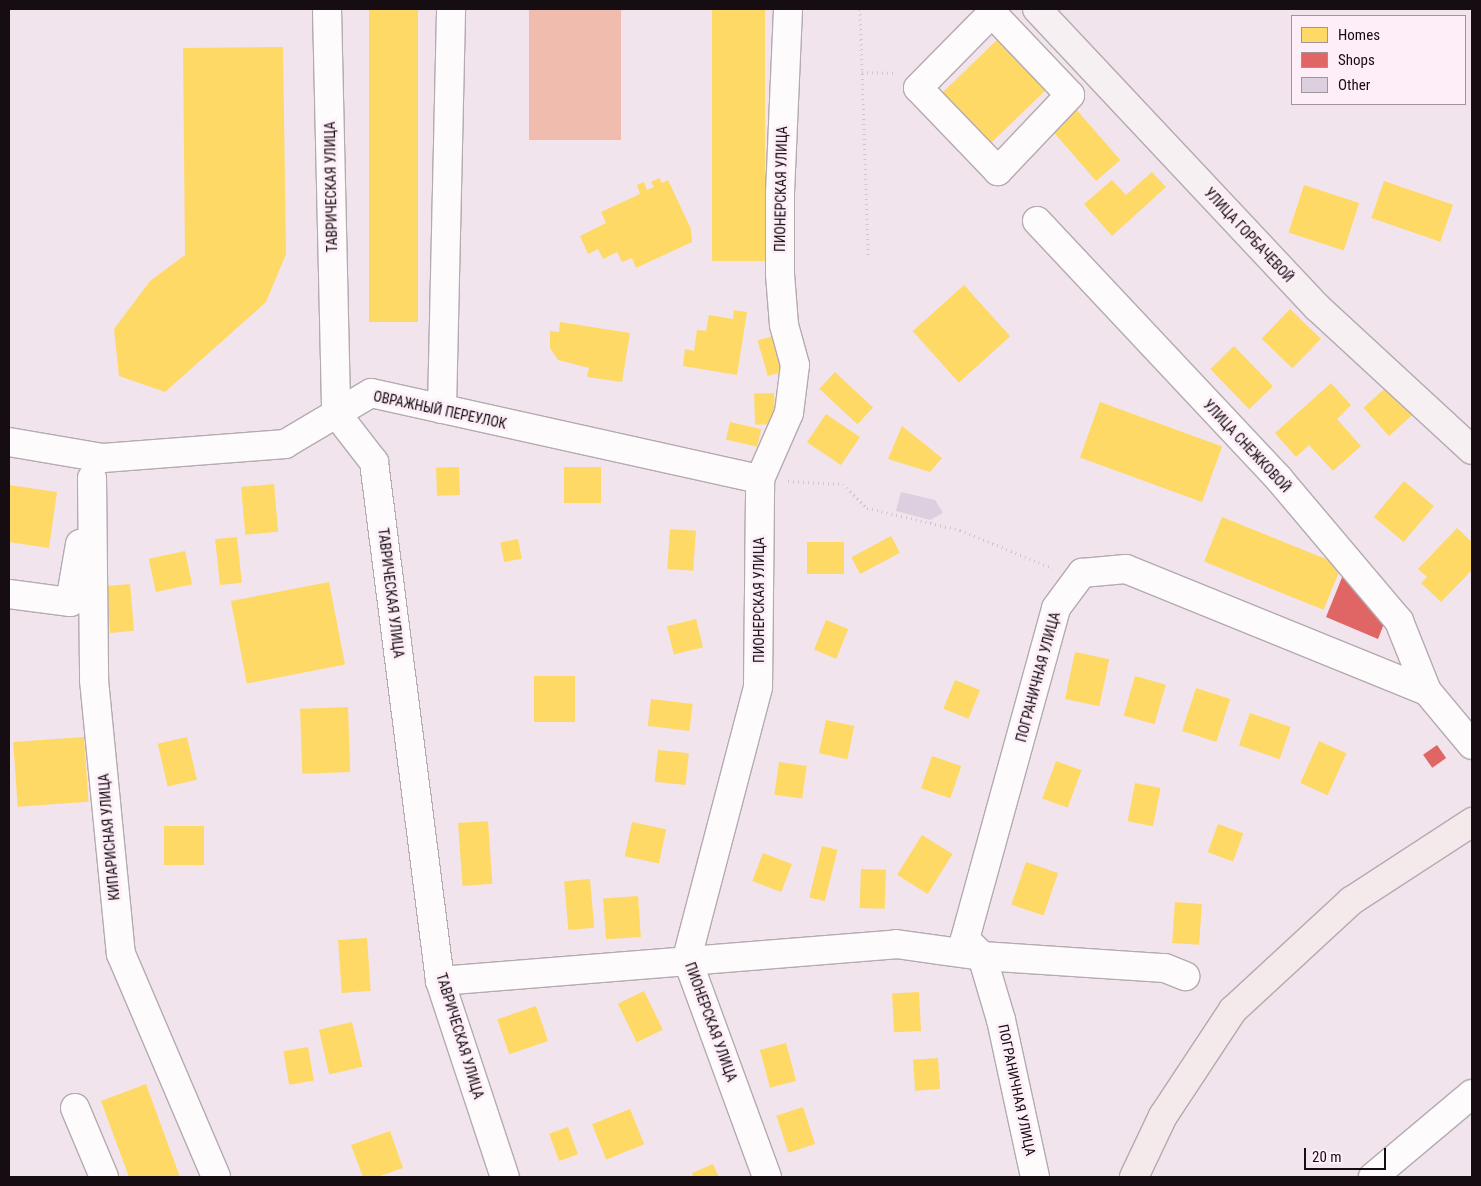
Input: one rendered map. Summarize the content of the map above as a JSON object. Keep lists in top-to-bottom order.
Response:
{
  "streets": {
    "main road": ["УЛИЦА ГОРБАЧЕВОЙ"],
    "street": [
      "ТАВРИЧЕСКАЯ УЛИЦА",
      "ПИОНЕРСКАЯ УЛИЦА",
      "ОВРАЖНЫЙ ПЕРЕУЛОК",
      "УЛИЦА СНЕЖКОВОЙ",
      "ПОГРАНИЧНАЯ УЛИЦА",
      "КИПАРИСНАЯ УЛИЦА"
    ]
  },
  "crossings": [
    ["ТАВРИЧЕСКАЯ УЛИЦА", "ОВРАЖНЫЙ ПЕРЕУЛОК"],
    ["ПИОНЕРСКАЯ УЛИЦА", "ОВРАЖНЫЙ ПЕРЕУЛОК"],
    ["ОВРАЖНЫЙ ПЕРЕУЛОК", "КИПАРИСНАЯ УЛИЦА"]
  ],
  "legend": ["Homes", "Shops", "Other"],
  "scale_bar": "20 m"
}
